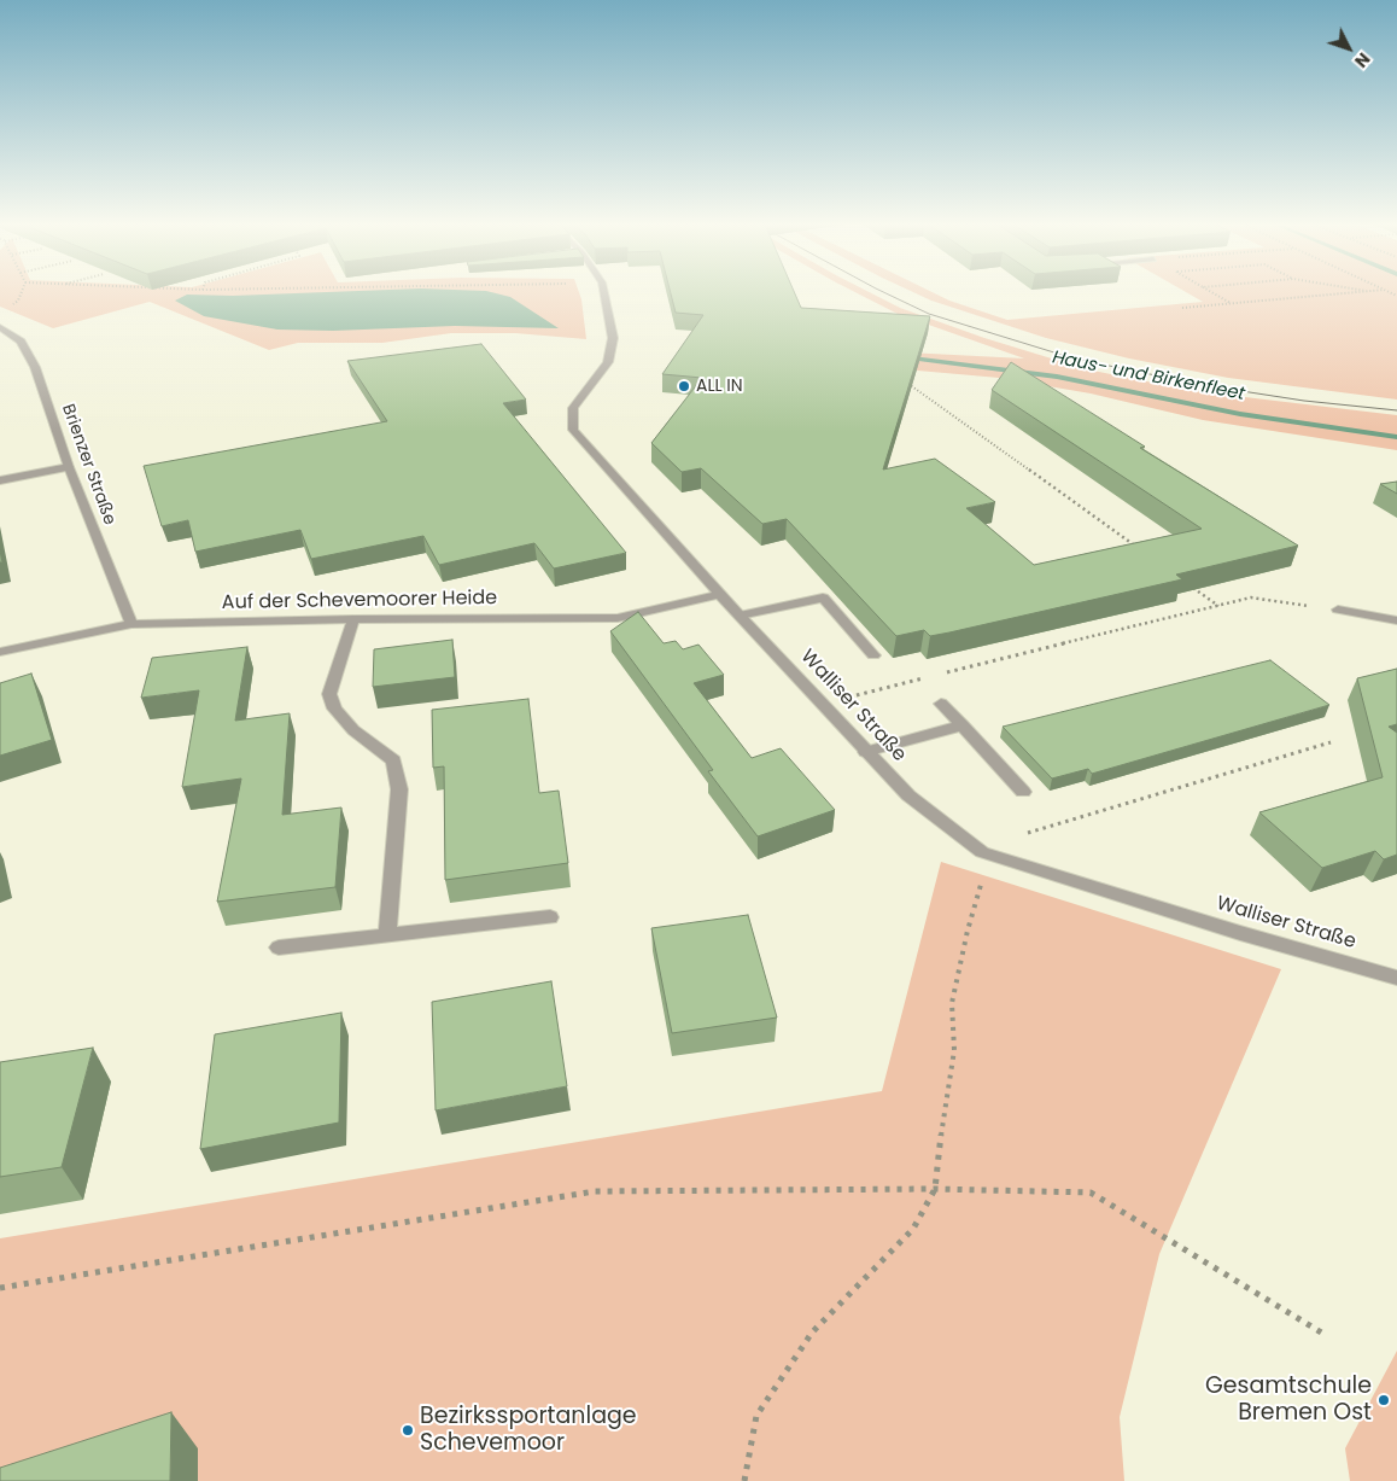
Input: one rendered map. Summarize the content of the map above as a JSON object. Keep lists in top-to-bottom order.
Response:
{
  "streets": {
    "street": ["Brienzer Straße", "Auf der Schevemoorer Heide", "Walliser Straße"]
  },
  "crossings": [
    ["Brienzer Straße", "Auf der Schevemoorer Heide"],
    ["Auf der Schevemoorer Heide", "Walliser Straße"]
  ],
  "water": ["Haus- und Birkenfleet"],
  "places": ["ALL IN", "Gesamtschule Bremen Ost", "Bezirkssportanlage Schevemoor"],
  "north": "bottom right"
}
